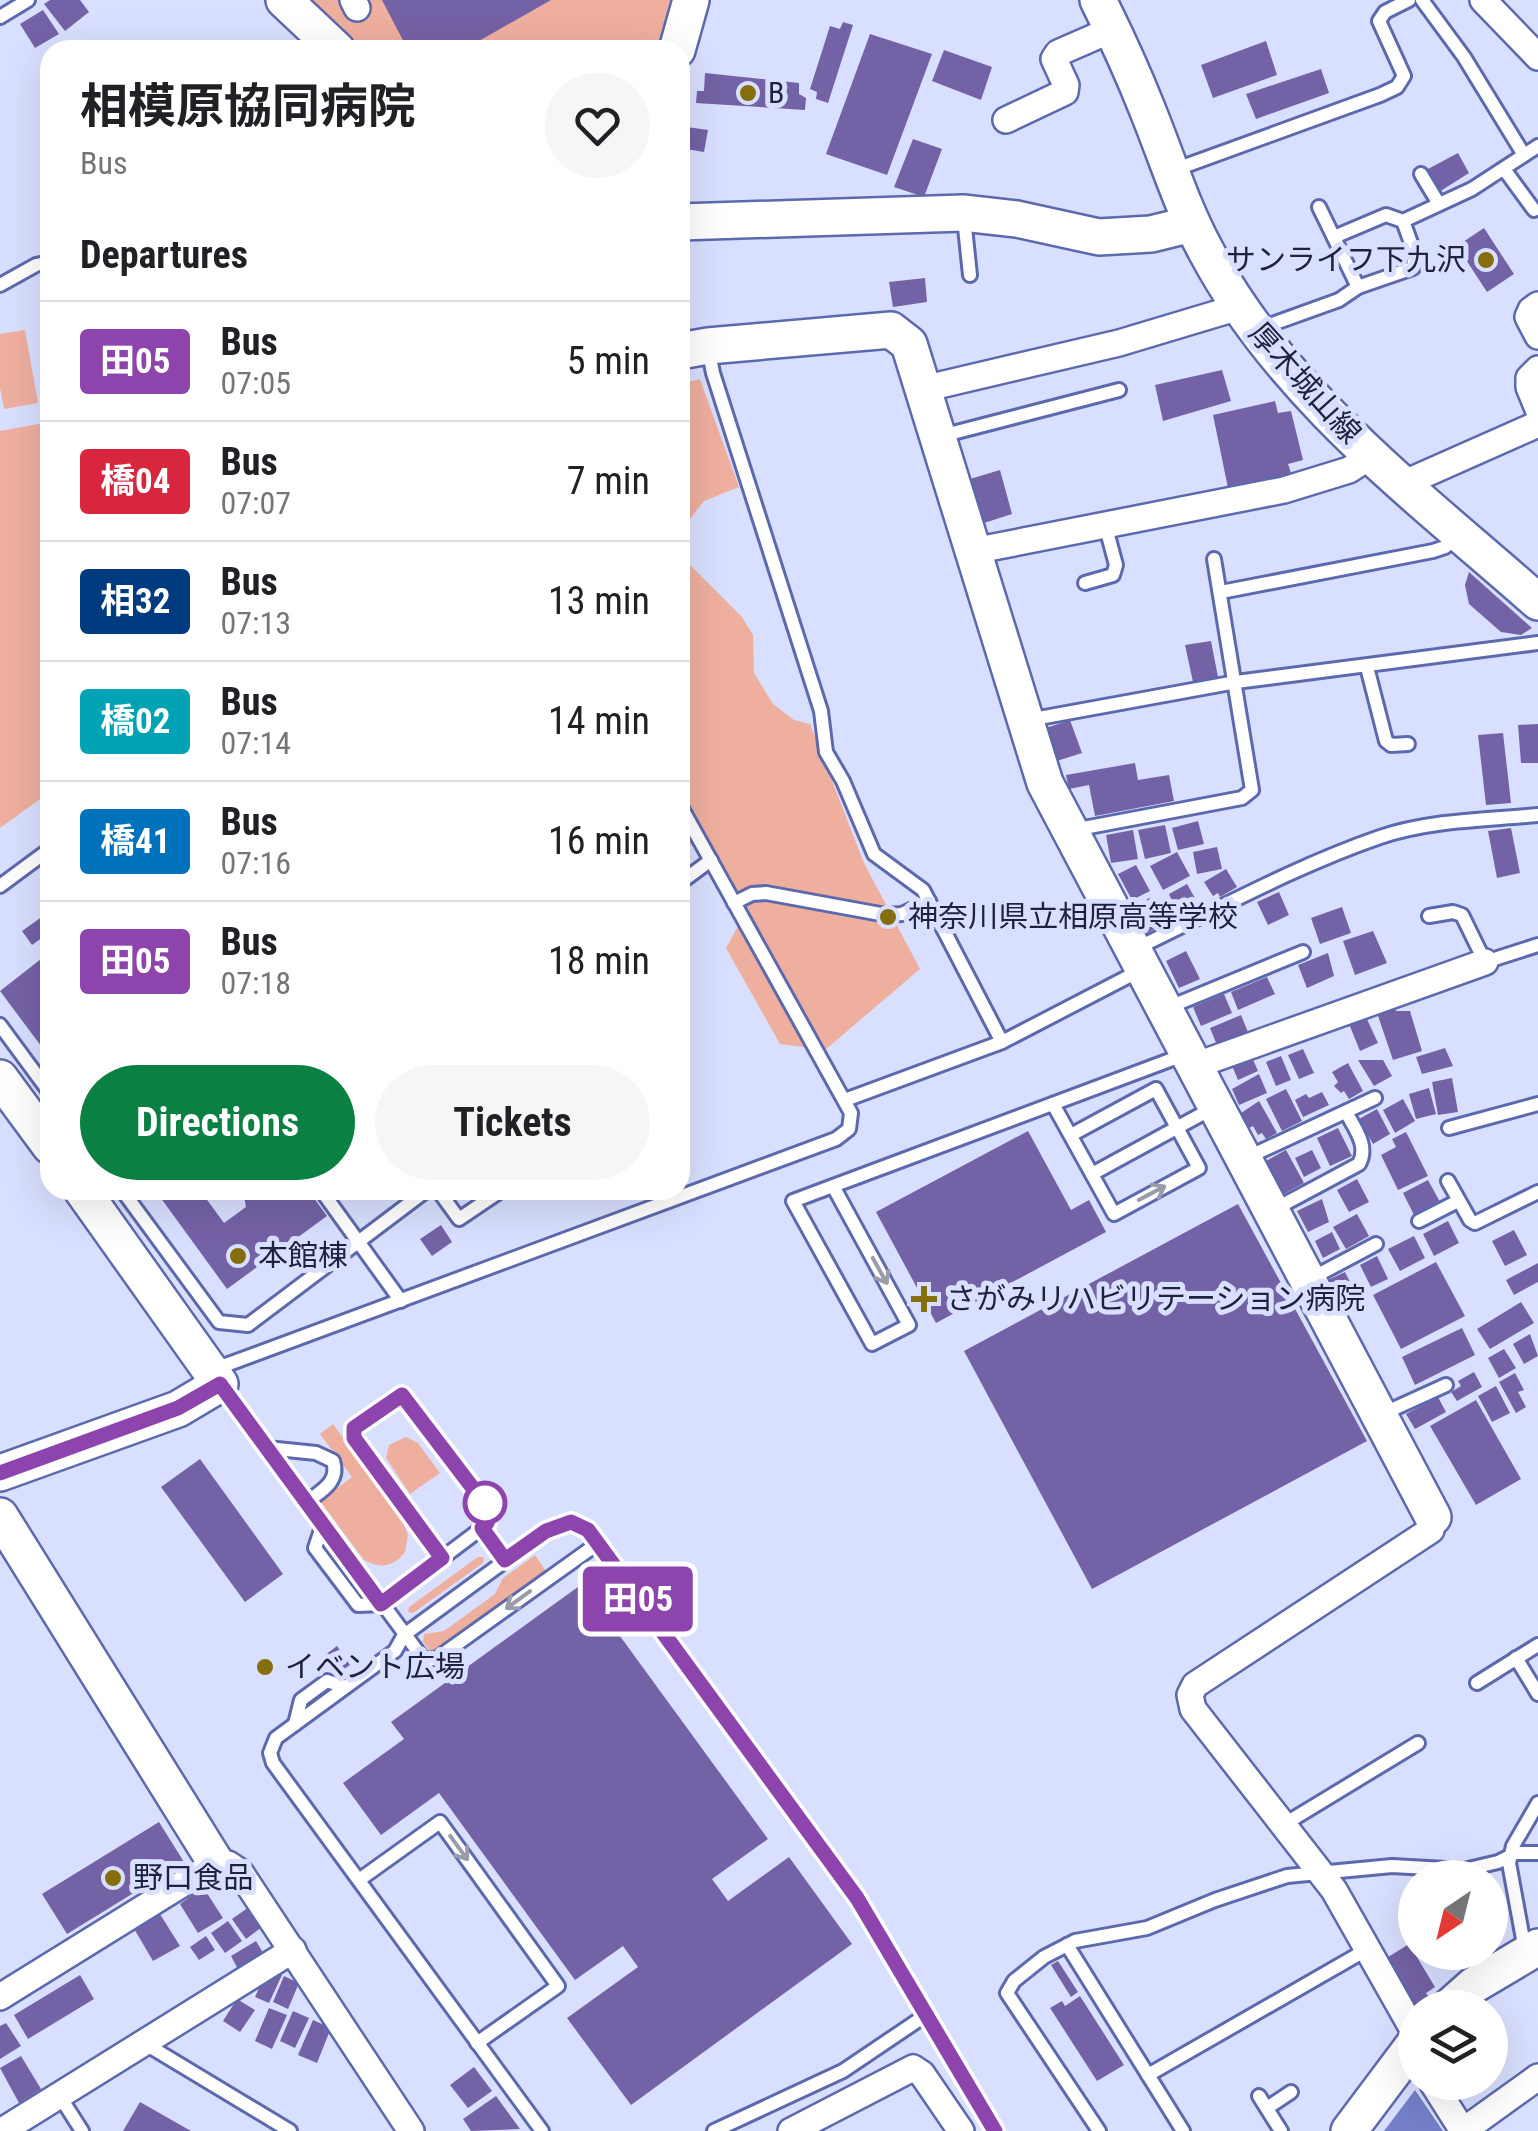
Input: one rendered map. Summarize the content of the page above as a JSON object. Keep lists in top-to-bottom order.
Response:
{
  "streets": {
    "street": ["厚木城山線"]
  },
  "places": {
    "other": [
      "B",
      "サンライフ下九沢",
      "神奈川県立相原高等学校",
      "本館棟",
      "イベント広場",
      "野口食品"
    ],
    "health": ["さがみリハビリテーション病院"]
  },
  "lines": ["bus line 田05"],
  "north": "bottom left",
  "page": {
    "on_map": "田05",
    "heading": [
      ["相模原協同病院", "Bus"],
      "Departures"
    ],
    "list": [
      {
        "mark": "田05",
        "name": "Bus",
        "note": "07:05",
        "value": "5 min"
      },
      {
        "mark": "橋04",
        "name": "Bus",
        "note": "07:07",
        "value": "7 min"
      },
      {
        "mark": "相32",
        "name": "Bus",
        "note": "07:13",
        "value": "13 min"
      },
      {
        "mark": "橋02",
        "name": "Bus",
        "note": "07:14",
        "value": "14 min"
      },
      {
        "mark": "橋41",
        "name": "Bus",
        "note": "07:16",
        "value": "16 min"
      },
      {
        "mark": "田05",
        "name": "Bus",
        "note": "07:18",
        "value": "18 min"
      }
    ],
    "buttons": ["Directions", "Tickets"]
  }
}
